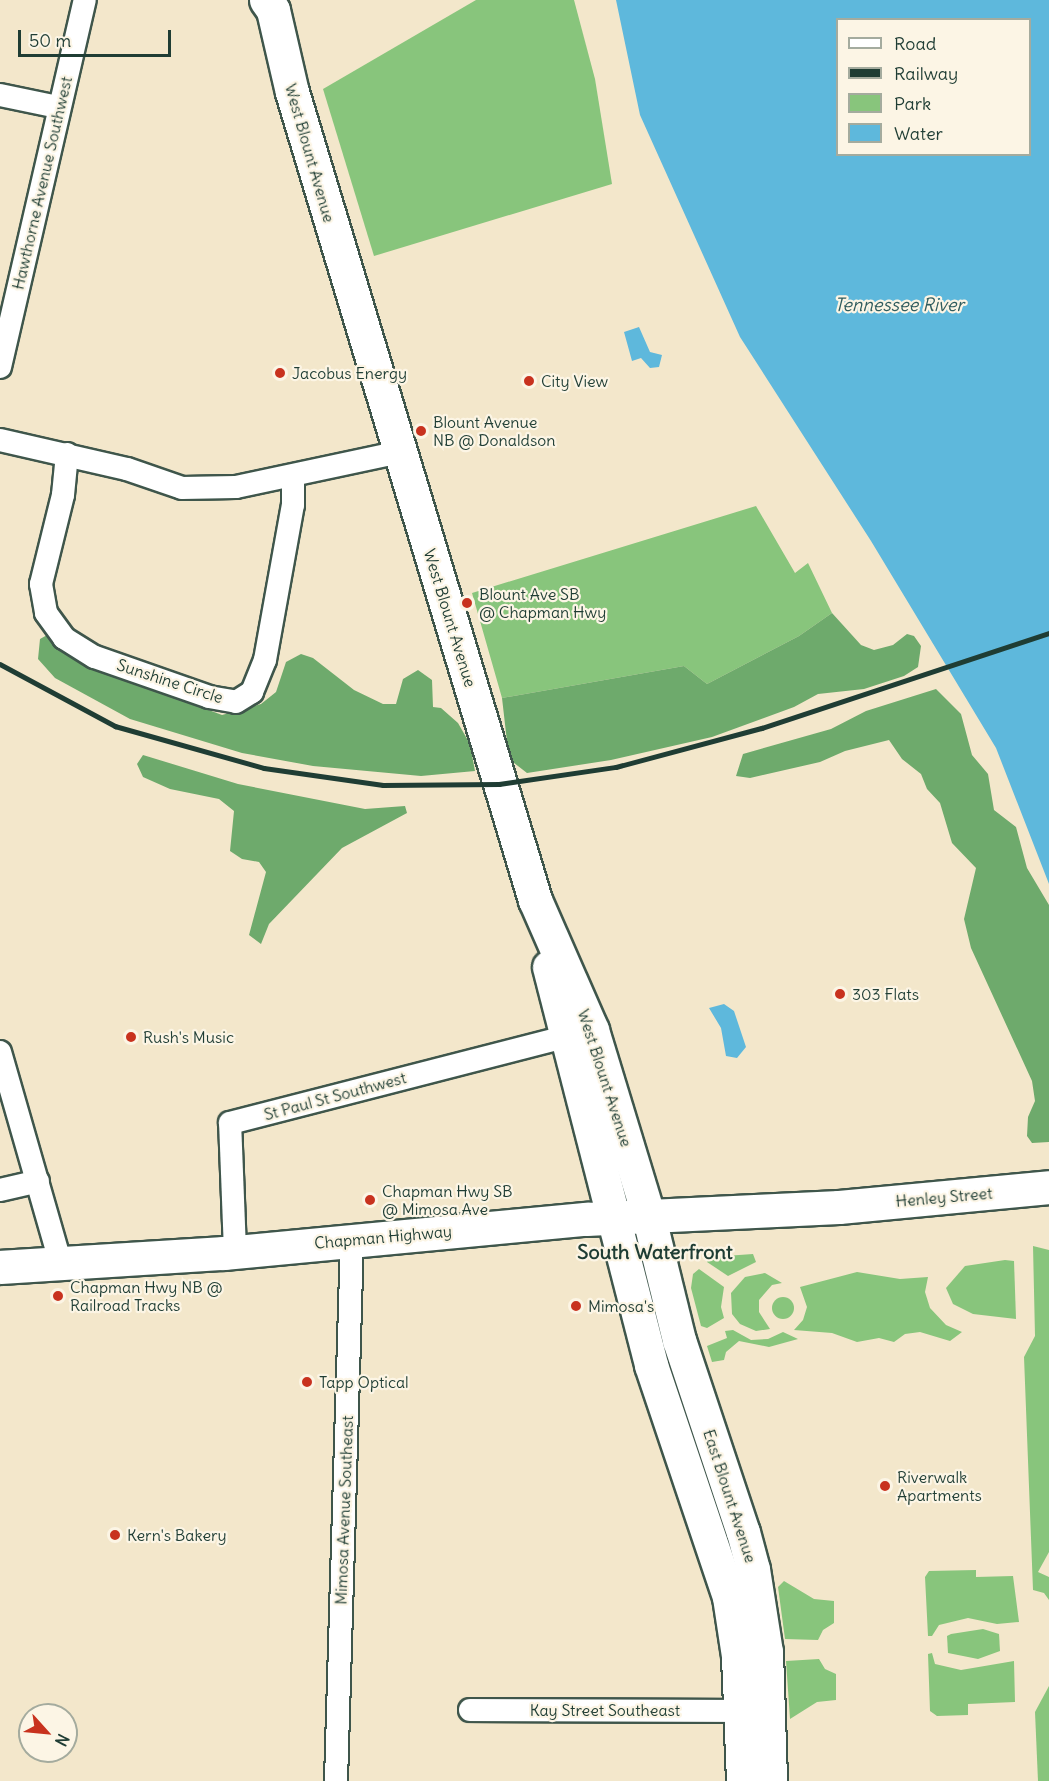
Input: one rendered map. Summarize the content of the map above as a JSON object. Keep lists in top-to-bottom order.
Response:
{
  "streets": {
    "main road": [
      "West Blount Avenue",
      "Henley Street",
      "Chapman Highway",
      "East Blount Avenue"
    ],
    "street": [
      "Hawthorne Avenue Southwest",
      "Sunshine Circle",
      "St Paul St Southwest",
      "Mimosa Avenue Southeast",
      "Kay Street Southeast"
    ]
  },
  "crossings": [
    ["West Blount Avenue", "St Paul St Southwest"],
    ["West Blount Avenue", "Chapman Highway"],
    ["West Blount Avenue", "East Blount Avenue"],
    ["St Paul St Southwest", "Chapman Highway"],
    ["Henley Street", "Chapman Highway"],
    ["Chapman Highway", "East Blount Avenue"],
    ["Chapman Highway", "Mimosa Avenue Southeast"],
    ["East Blount Avenue", "Kay Street Southeast"]
  ],
  "districts": ["South Waterfront"],
  "water": ["Tennessee River"],
  "places": [
    "Jacobus Energy",
    "City View",
    "Blount Avenue NB @ Donaldson",
    "Blount Ave SB @ Chapman Hwy",
    "303 Flats",
    "Rush's Music",
    "Chapman Hwy SB @ Mimosa Ave",
    "Chapman Hwy NB @ Railroad Tracks",
    "Mimosa's",
    "Tapp Optical",
    "Riverwalk Apartments",
    "Kern's Bakery"
  ],
  "legend": [
    "Road",
    "Railway",
    "Park",
    "Water"
  ],
  "scale_bar": "50 m",
  "north": "bottom right"
}
